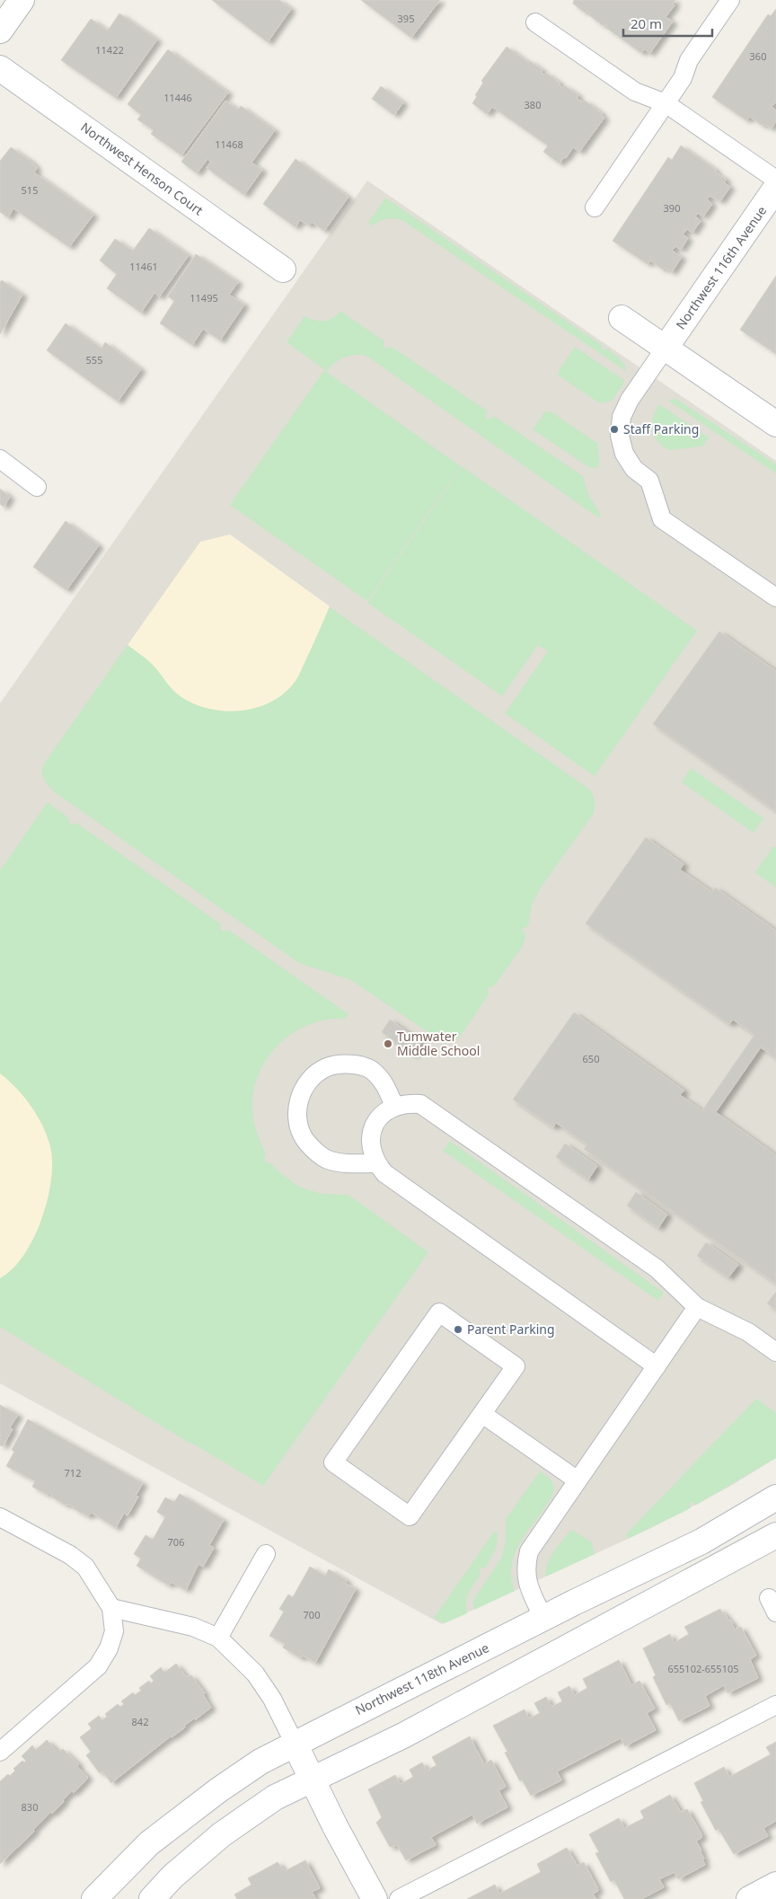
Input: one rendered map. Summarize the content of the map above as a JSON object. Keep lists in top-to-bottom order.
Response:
{
  "streets": {
    "street": ["Northwest Henson Court", "Northwest 116th Avenue", "Northwest 118th Avenue"]
  },
  "places": ["Staff Parking", "Tumwater Middle School", "Parent Parking"],
  "house_numbers": [
    "395",
    "11422",
    "360",
    "11446",
    "380",
    "11468",
    "515",
    "390",
    "11461",
    "11495",
    "555",
    "650",
    "712",
    "706",
    "700",
    "655102-655105",
    "842",
    "830"
  ],
  "scale_bar": "20 m"
}
